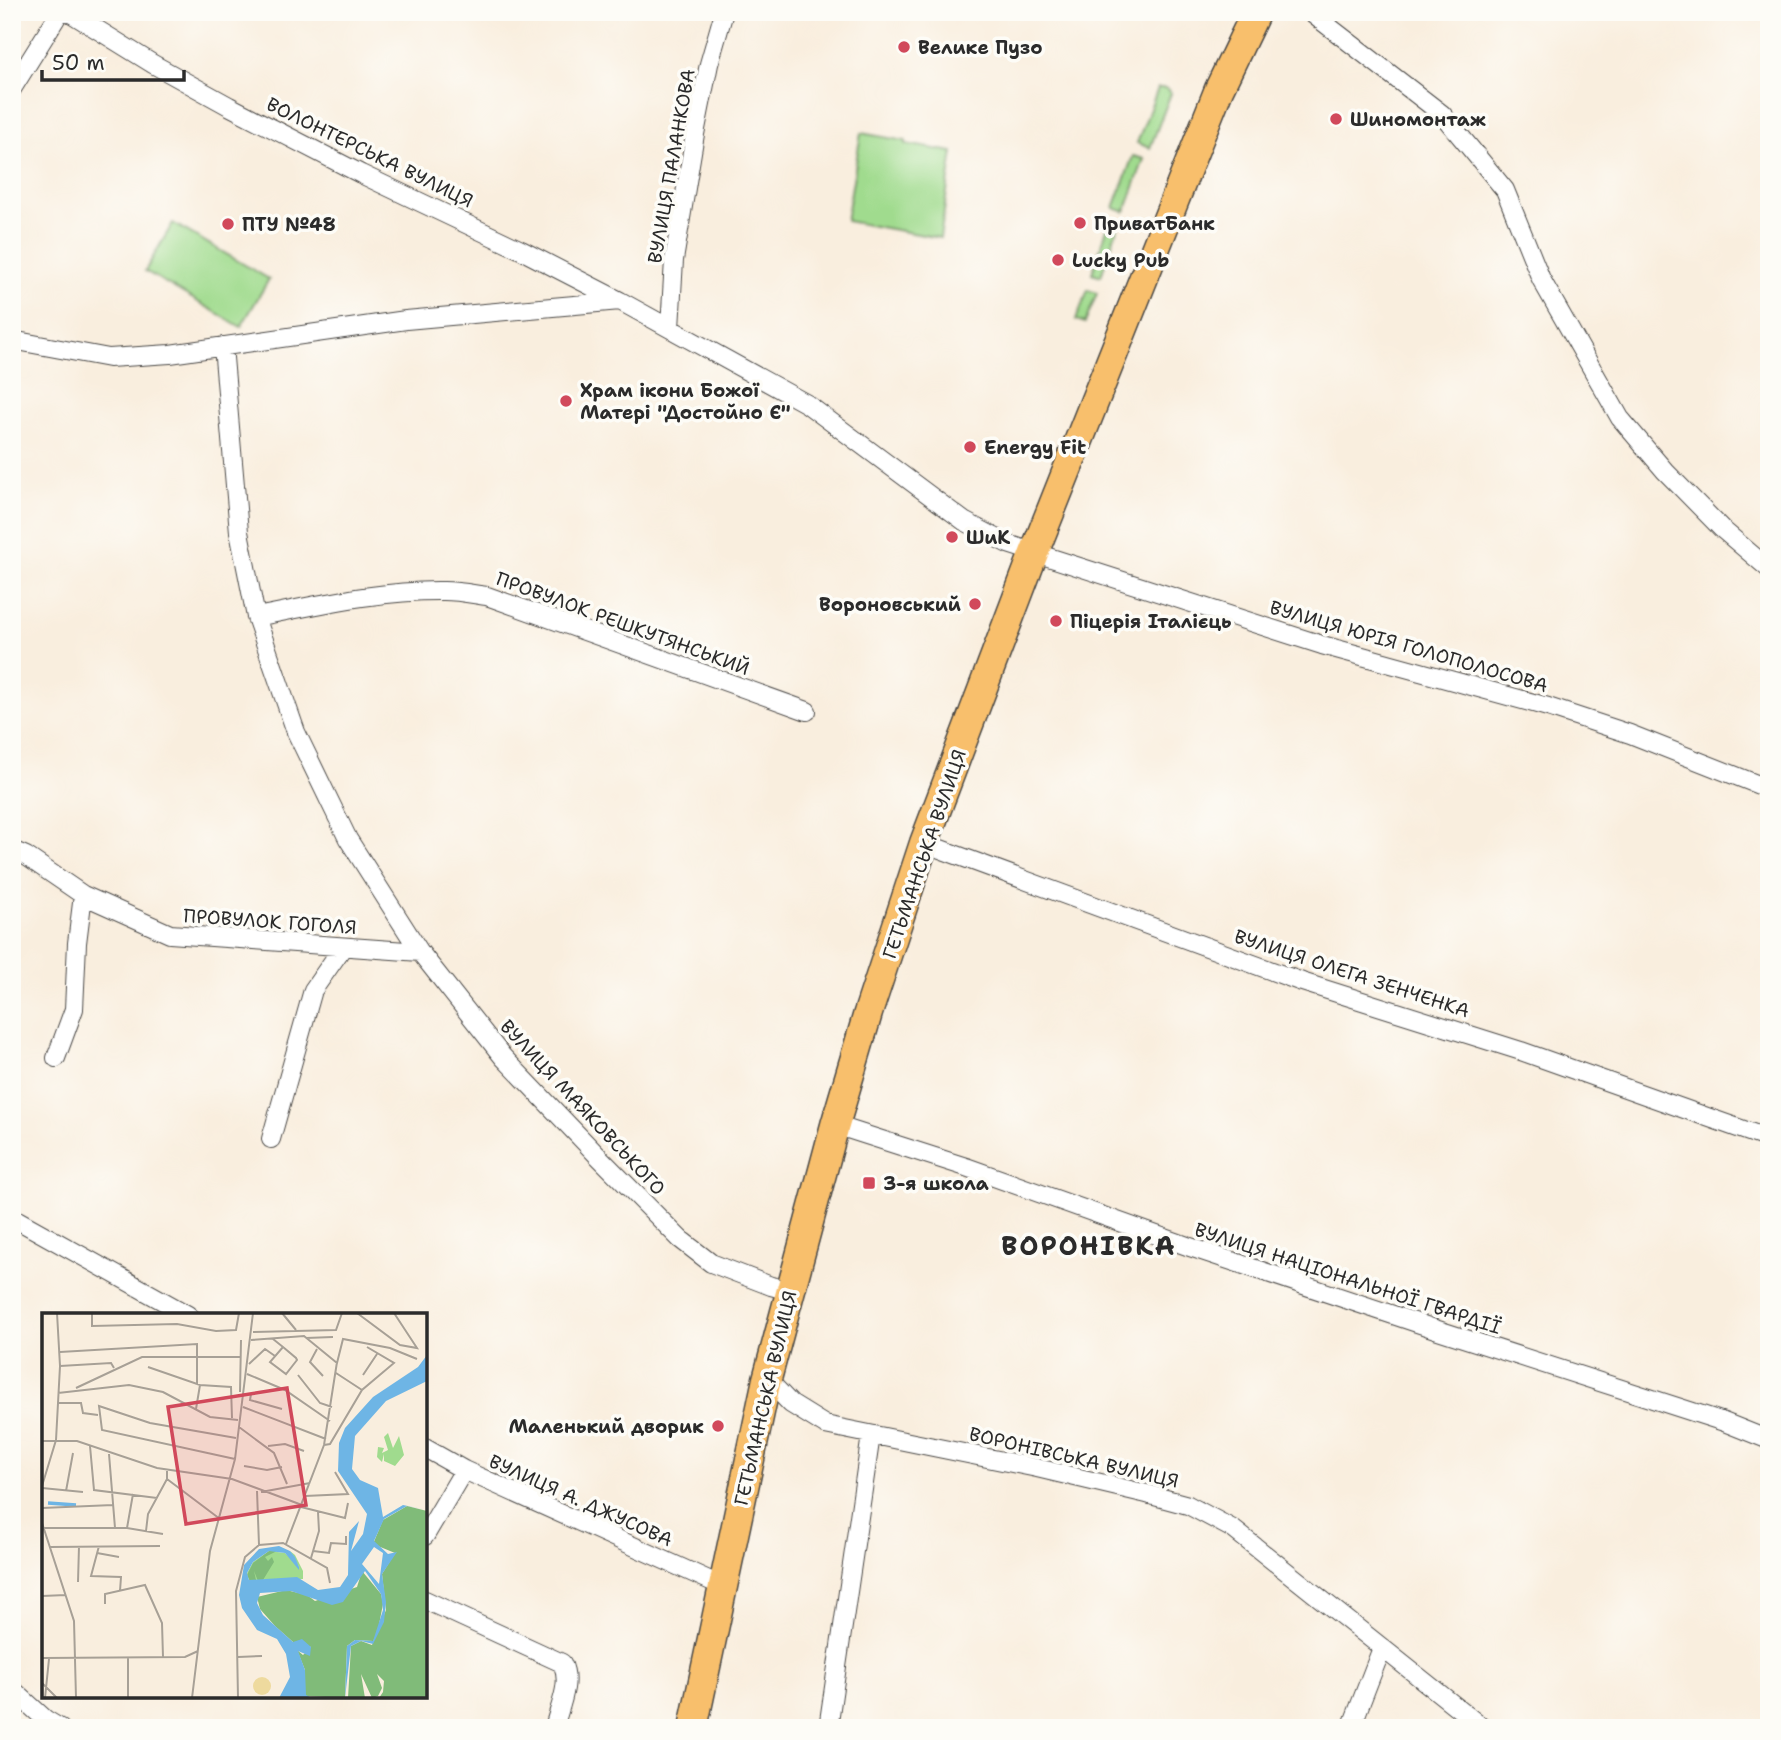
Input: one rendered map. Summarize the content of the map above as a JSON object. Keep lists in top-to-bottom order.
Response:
{
  "streets": {
    "highway": ["ГЕТЬМАНСЬКА ВУЛИЦЯ"],
    "street": [
      "ВОЛОНТЕРСЬКА ВУЛИЦЯ",
      "ВУЛИЦЯ ПАЛАНКОВА",
      "ПРОВУЛОК РЕШКУТЯНСЬКИЙ",
      "ВУЛИЦЯ ЮРІЯ ГОЛОПОЛОСОВА",
      "ПРОВУЛОК ГОГОЛЯ",
      "ВУЛИЦЯ ОЛЕГА ЗЕНЧЕНКА",
      "ВУЛИЦЯ МАЯКОВСЬКОГО",
      "ВУЛИЦЯ НАЦІОНАЛЬНОЇ ГВАРДІЇ",
      "ВОРОНІВСЬКА ВУЛИЦЯ",
      "ВУЛИЦЯ А. ДЖУСОВА"
    ]
  },
  "crossings": [
    ["ВОЛОНТЕРСЬКА ВУЛИЦЯ", "ВУЛИЦЯ ПАЛАНКОВА"],
    ["ВОЛОНТЕРСЬКА ВУЛИЦЯ", "ВУЛИЦЯ ЮРІЯ ГОЛОПОЛОСОВА"],
    ["ВОЛОНТЕРСЬКА ВУЛИЦЯ", "ГЕТЬМАНСЬКА ВУЛИЦЯ"],
    ["ПРОВУЛОК РЕШКУТЯНСЬКИЙ", "ВУЛИЦЯ МАЯКОВСЬКОГО"],
    ["ВУЛИЦЯ ЮРІЯ ГОЛОПОЛОСОВА", "ГЕТЬМАНСЬКА ВУЛИЦЯ"],
    ["ГЕТЬМАНСЬКА ВУЛИЦЯ", "ВУЛИЦЯ ОЛЕГА ЗЕНЧЕНКА"],
    ["ГЕТЬМАНСЬКА ВУЛИЦЯ", "ВУЛИЦЯ МАЯКОВСЬКОГО"],
    ["ГЕТЬМАНСЬКА ВУЛИЦЯ", "ВУЛИЦЯ НАЦІОНАЛЬНОЇ ГВАРДІЇ"],
    ["ГЕТЬМАНСЬКА ВУЛИЦЯ", "ВОРОНІВСЬКА ВУЛИЦЯ"],
    ["ГЕТЬМАНСЬКА ВУЛИЦЯ", "ВУЛИЦЯ А. ДЖУСОВА"],
    ["ПРОВУЛОК ГОГОЛЯ", "ВУЛИЦЯ МАЯКОВСЬКОГО"]
  ],
  "districts": ["ВОРОНІВКА"],
  "places": {
    "other": [
      "Велике Пузо",
      "Шиномонтаж",
      "ПриватБанк",
      "ПТУ №48",
      "Lucky Pub",
      "Храм ікони Божої Матері \"Достойно Є\"",
      "Energy Fit",
      "ШиК",
      "Вороновський",
      "Піцерія Італієць",
      "Маленький дворик"
    ],
    "transit": ["3-я школа"]
  },
  "scale_bar": "50 m"
}
